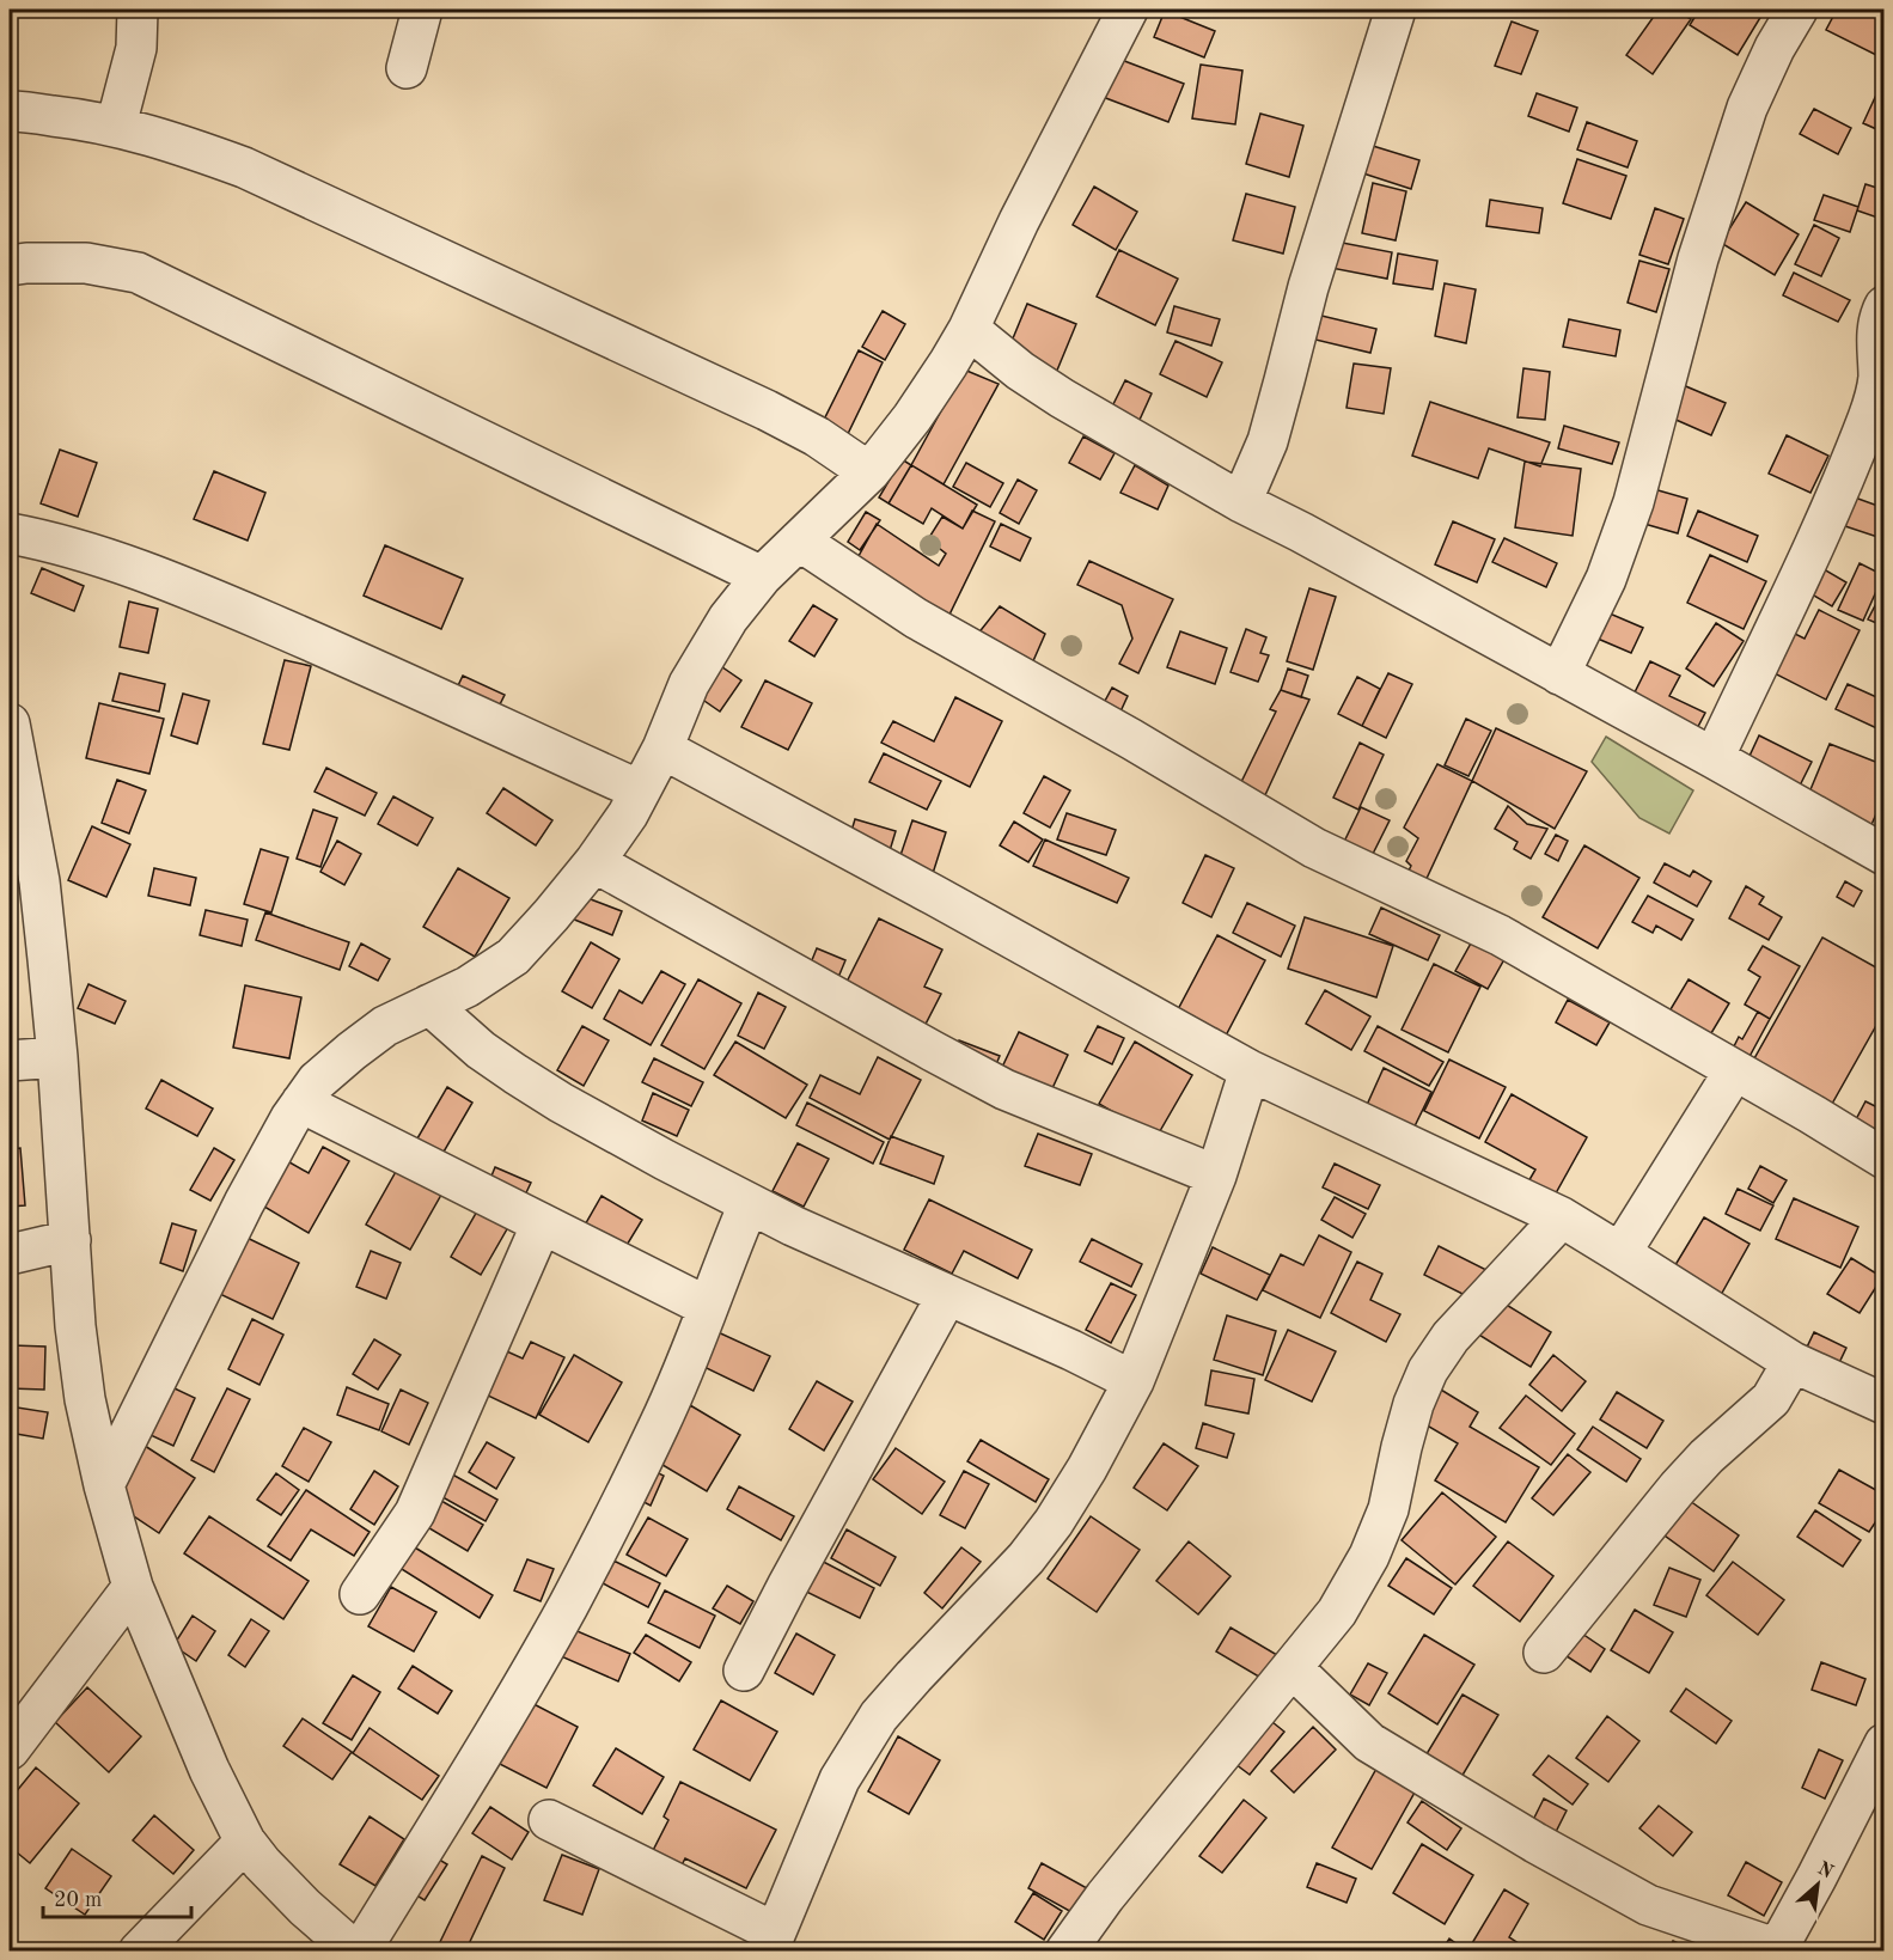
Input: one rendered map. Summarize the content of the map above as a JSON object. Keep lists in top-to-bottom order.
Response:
{
  "scale_bar": "20 m",
  "north": "top right"
}
